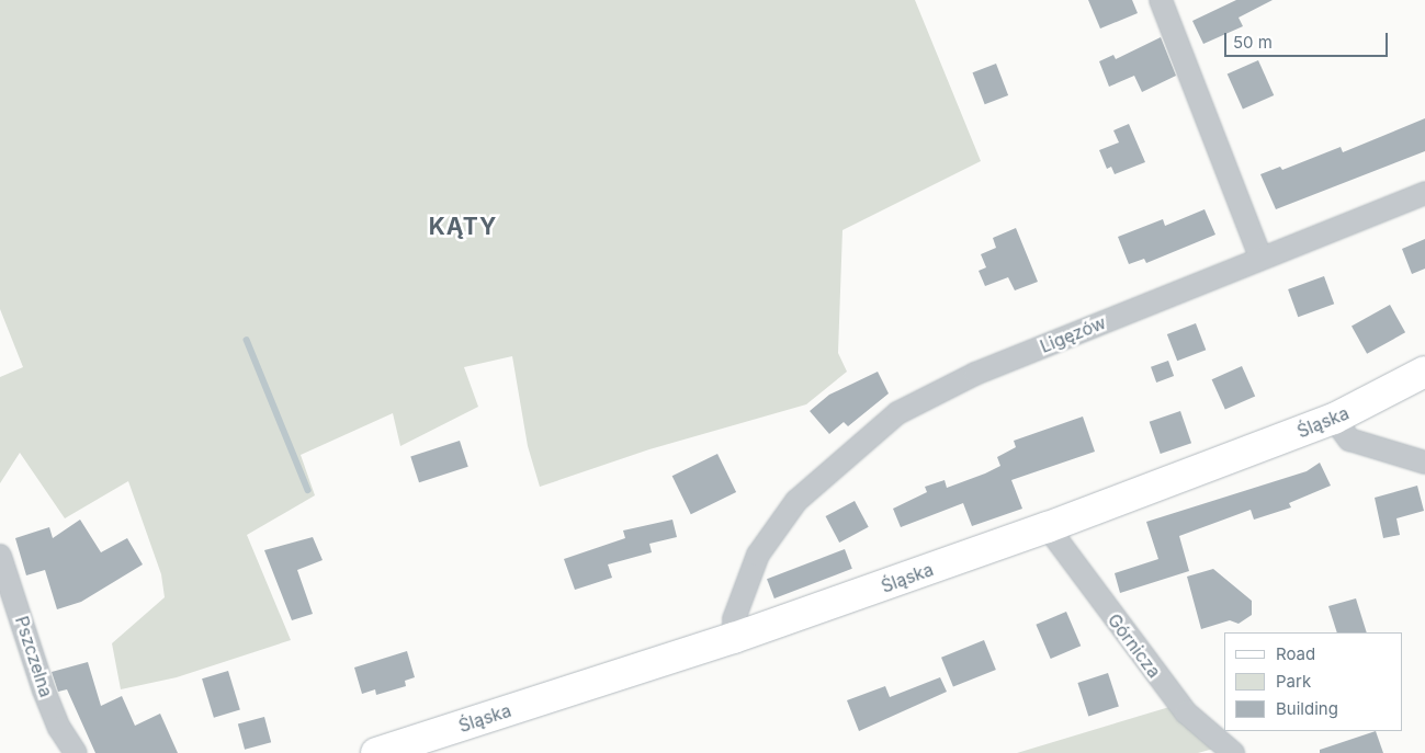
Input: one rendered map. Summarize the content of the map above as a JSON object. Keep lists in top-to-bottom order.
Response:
{
  "streets": {
    "main road": ["Śląska"],
    "street": ["Ligęzów", "Górnicza", "Pszczelna"]
  },
  "crossings": [
    ["Ligęzów", "Śląska"],
    ["Śląska", "Górnicza"]
  ],
  "districts": ["KĄTY"],
  "legend": ["Road", "Park", "Building"],
  "scale_bar": "50 m"
}
